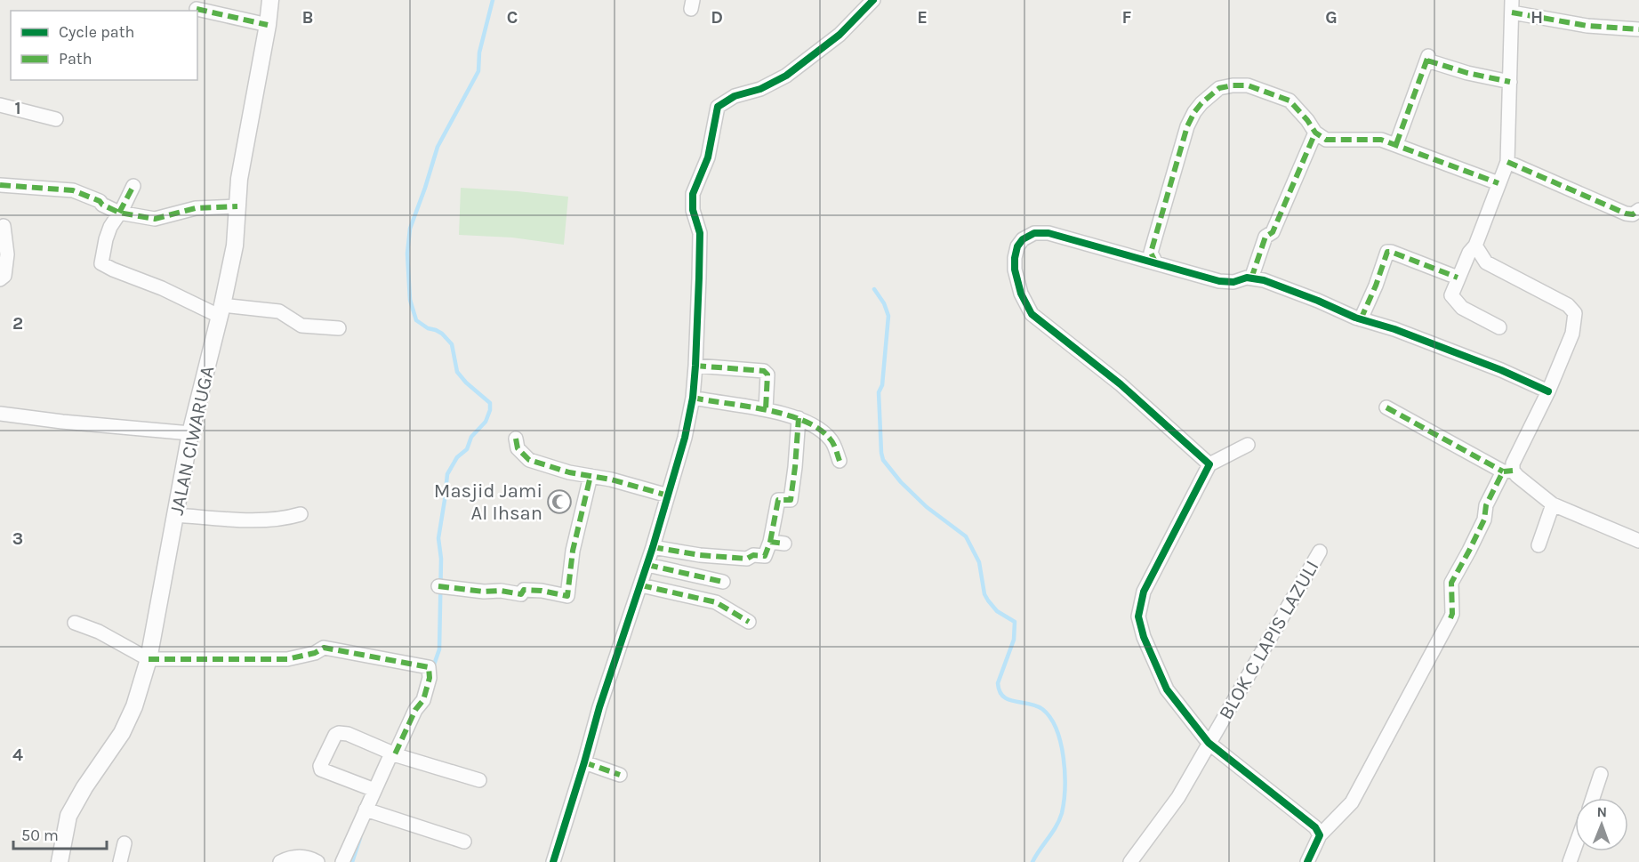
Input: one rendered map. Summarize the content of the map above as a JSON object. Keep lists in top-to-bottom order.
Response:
{
  "streets": {
    "street": ["JALAN CIWARUGA", "BLOK C LAPIS LAZULI"]
  },
  "places": {
    "mosque": ["Masjid Jami Al Ihsan"]
  },
  "legend": ["Cycle path", "Path"],
  "scale_bar": "50 m",
  "north": "top",
  "grid": {
    "columns": [
      "B",
      "C",
      "D",
      "E",
      "F",
      "G",
      "H"
    ],
    "rows": [
      "1",
      "2",
      "3",
      "4"
    ]
  }
}
